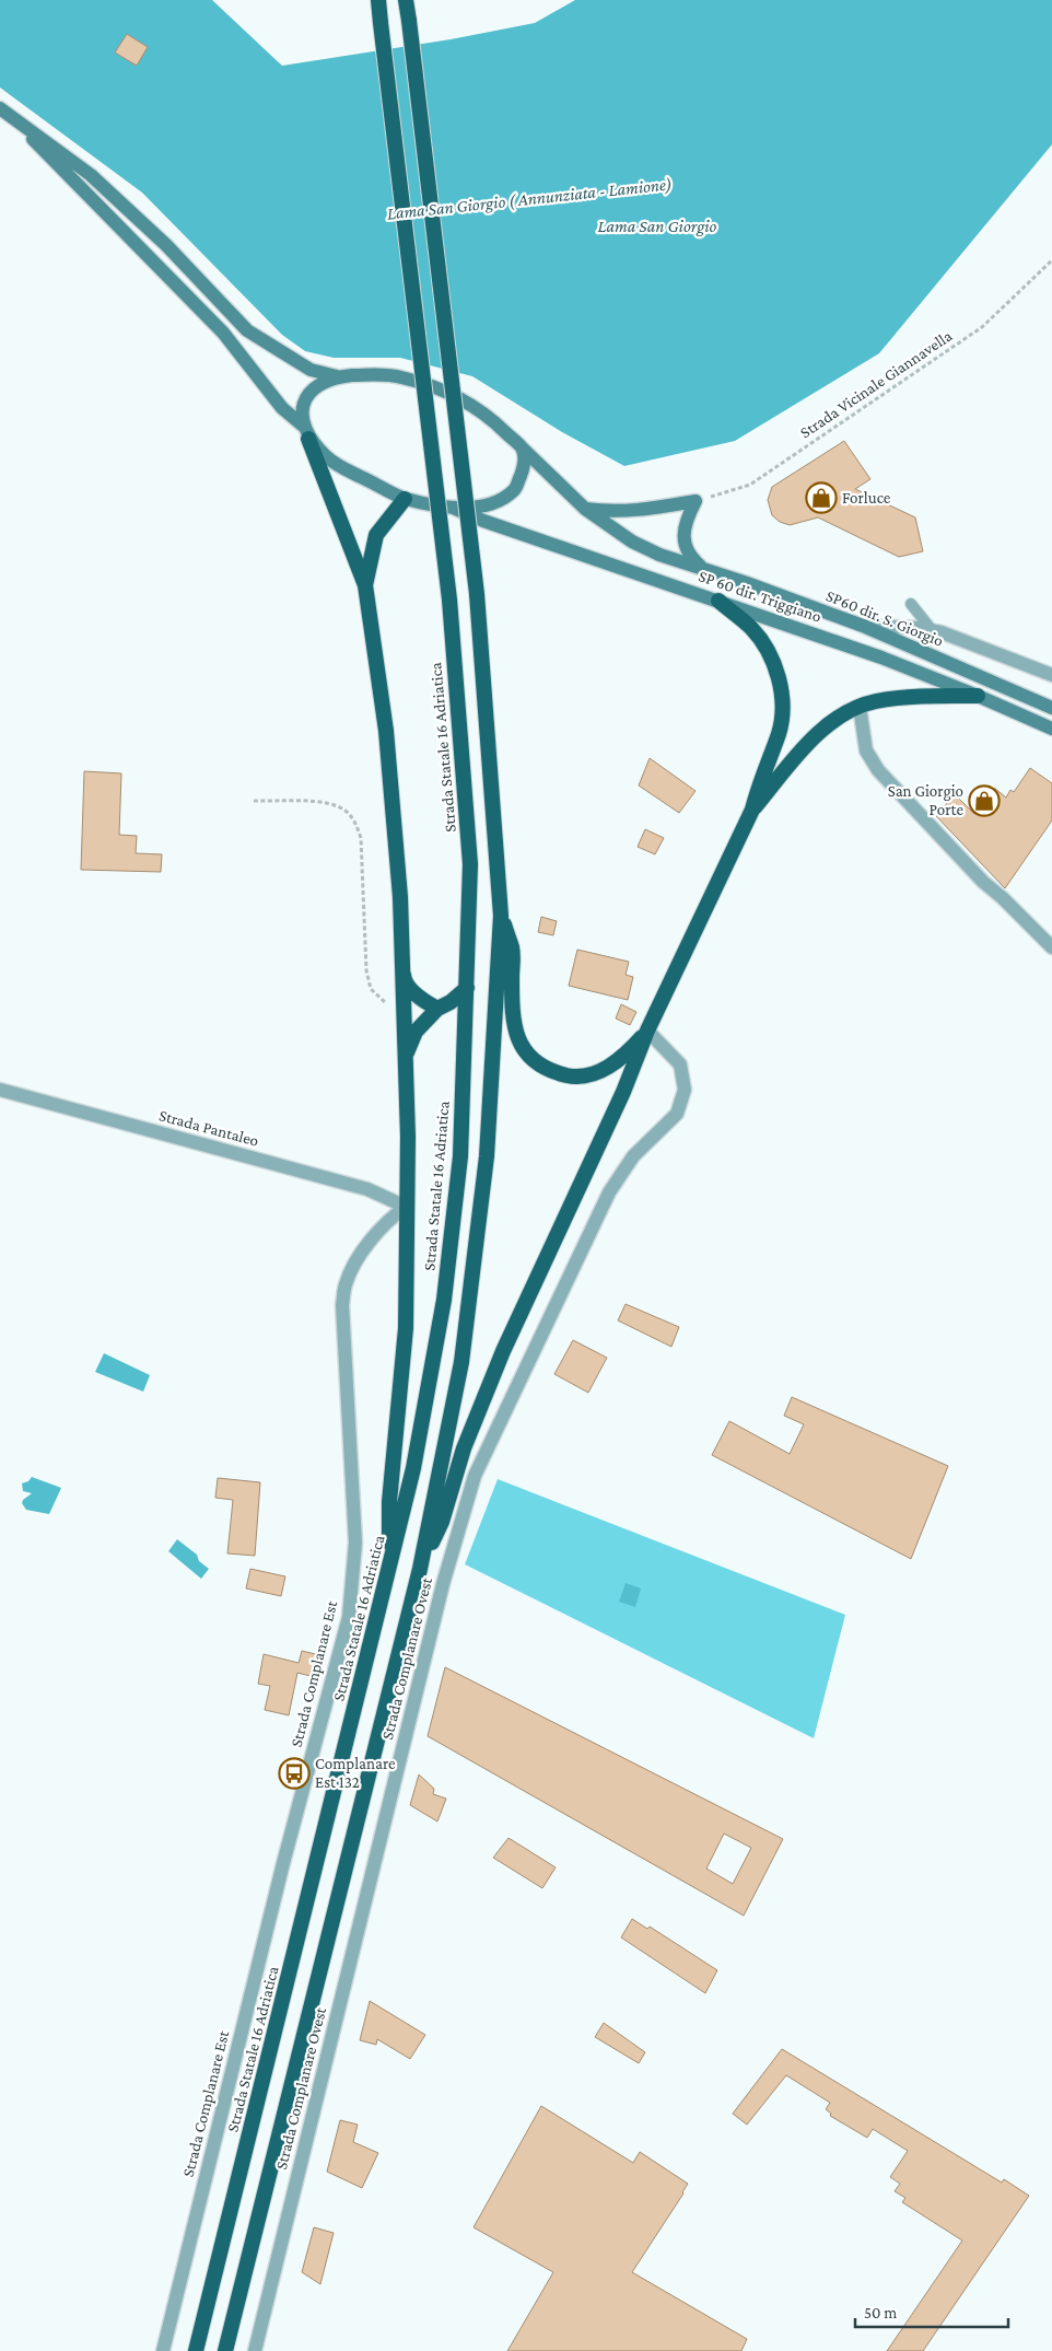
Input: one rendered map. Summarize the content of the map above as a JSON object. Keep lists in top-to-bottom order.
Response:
{
  "streets": {
    "highway": ["Strada Statale 16 Adriatica"],
    "main road": ["SP 60 dir. Triggiano", "SP60 dir. S. Giorgio"],
    "street": ["Strada Pantaleo", "Strada Complanare Ovest", "Strada Complanare Est"],
    "path": ["Strada Vicinale Giannavella"]
  },
  "crossings": [
    ["Strada Pantaleo", "Strada Complanare Est"]
  ],
  "water": ["Lama San Giorgio ( Annunziata - Lamione)", "Lama San Giorgio"],
  "places": {
    "shop": ["Forluce", "San Giorgio Porte"],
    "bus stop": ["Complanare Est 132"]
  },
  "scale_bar": "50 m"
}
